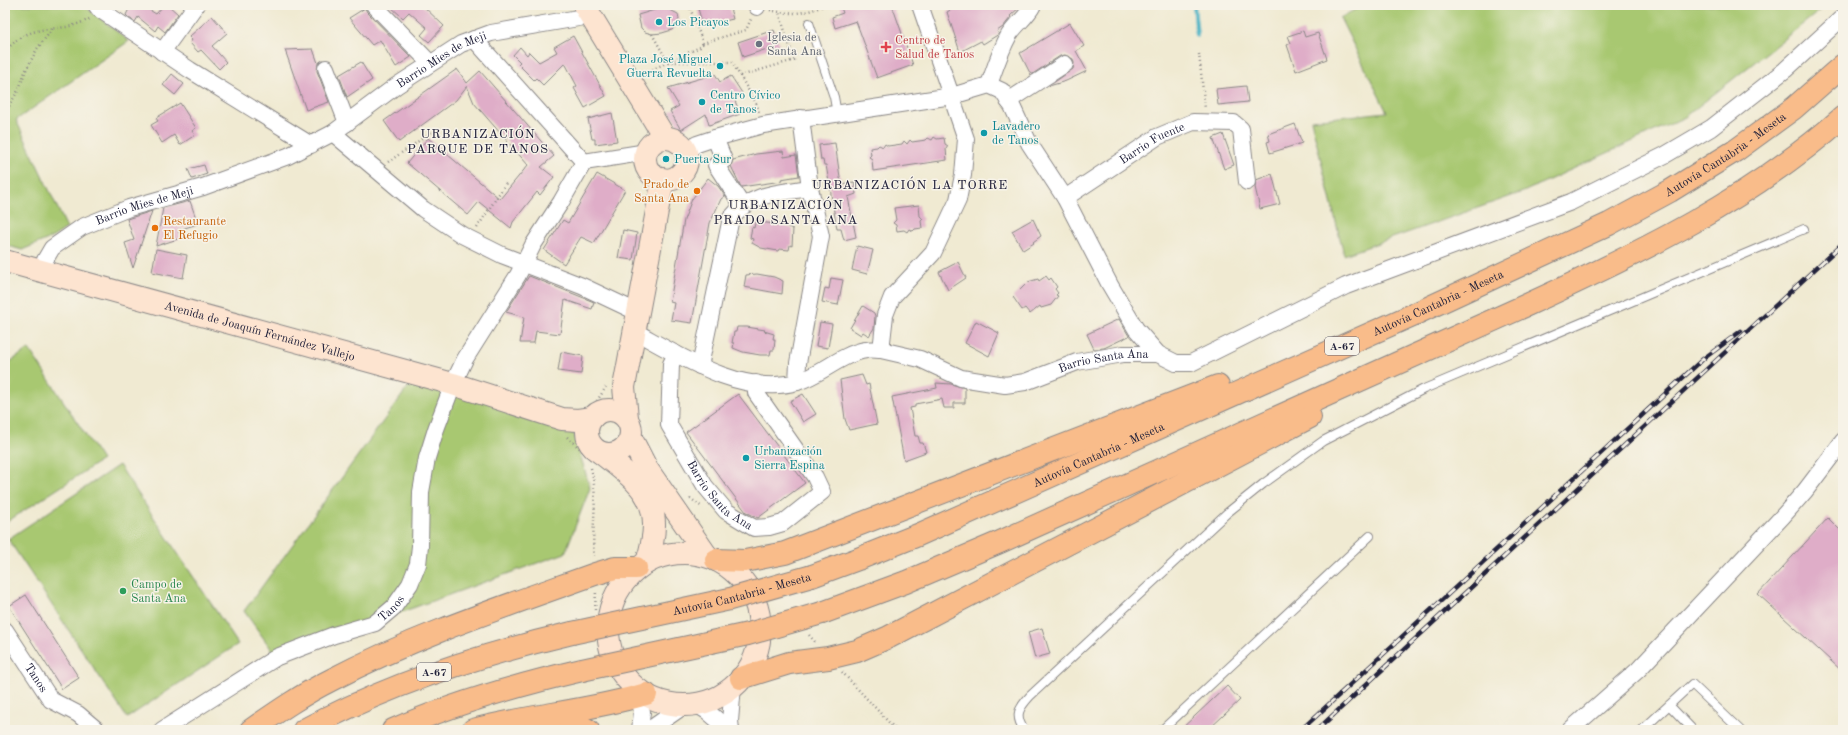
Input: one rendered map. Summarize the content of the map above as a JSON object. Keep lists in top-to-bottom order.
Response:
{
  "streets": {
    "highway": ["Autovía Cantabria - Meseta", "A-67"],
    "street": [
      "Barrio Mies de Meji",
      "Barrio Fuente",
      "Avenida de Joaquín Fernández Vallejo",
      "Barrio Santa Ana",
      "Tanos"
    ]
  },
  "crossings": [
    ["Barrio Mies de Meji", "Avenida de Joaquín Fernández Vallejo"],
    ["Barrio Fuente", "Barrio Santa Ana"],
    ["Avenida de Joaquín Fernández Vallejo", "Tanos"],
    ["Barrio Santa Ana", "Tanos"]
  ],
  "districts": ["URBANIZACIÓN PARQUE DE TANOS", "URBANIZACIÓN LA TORRE", "URBANIZACIÓN PRADO SANTA ANA"],
  "places": {
    "other": [
      "Los Picayos",
      "Iglesia de Santa Ana",
      "Plaza José Miguel Guerra Revuelta",
      "Centro Cívico de Tanos",
      "Lavadero de Tanos",
      "Puerta Sur",
      "Prado de Santa Ana",
      "Restaurante El Refugio",
      "Urbanización Sierra Espina",
      "Campo de Santa Ana"
    ],
    "health": ["Centro de Salud de Tanos"]
  }
}
